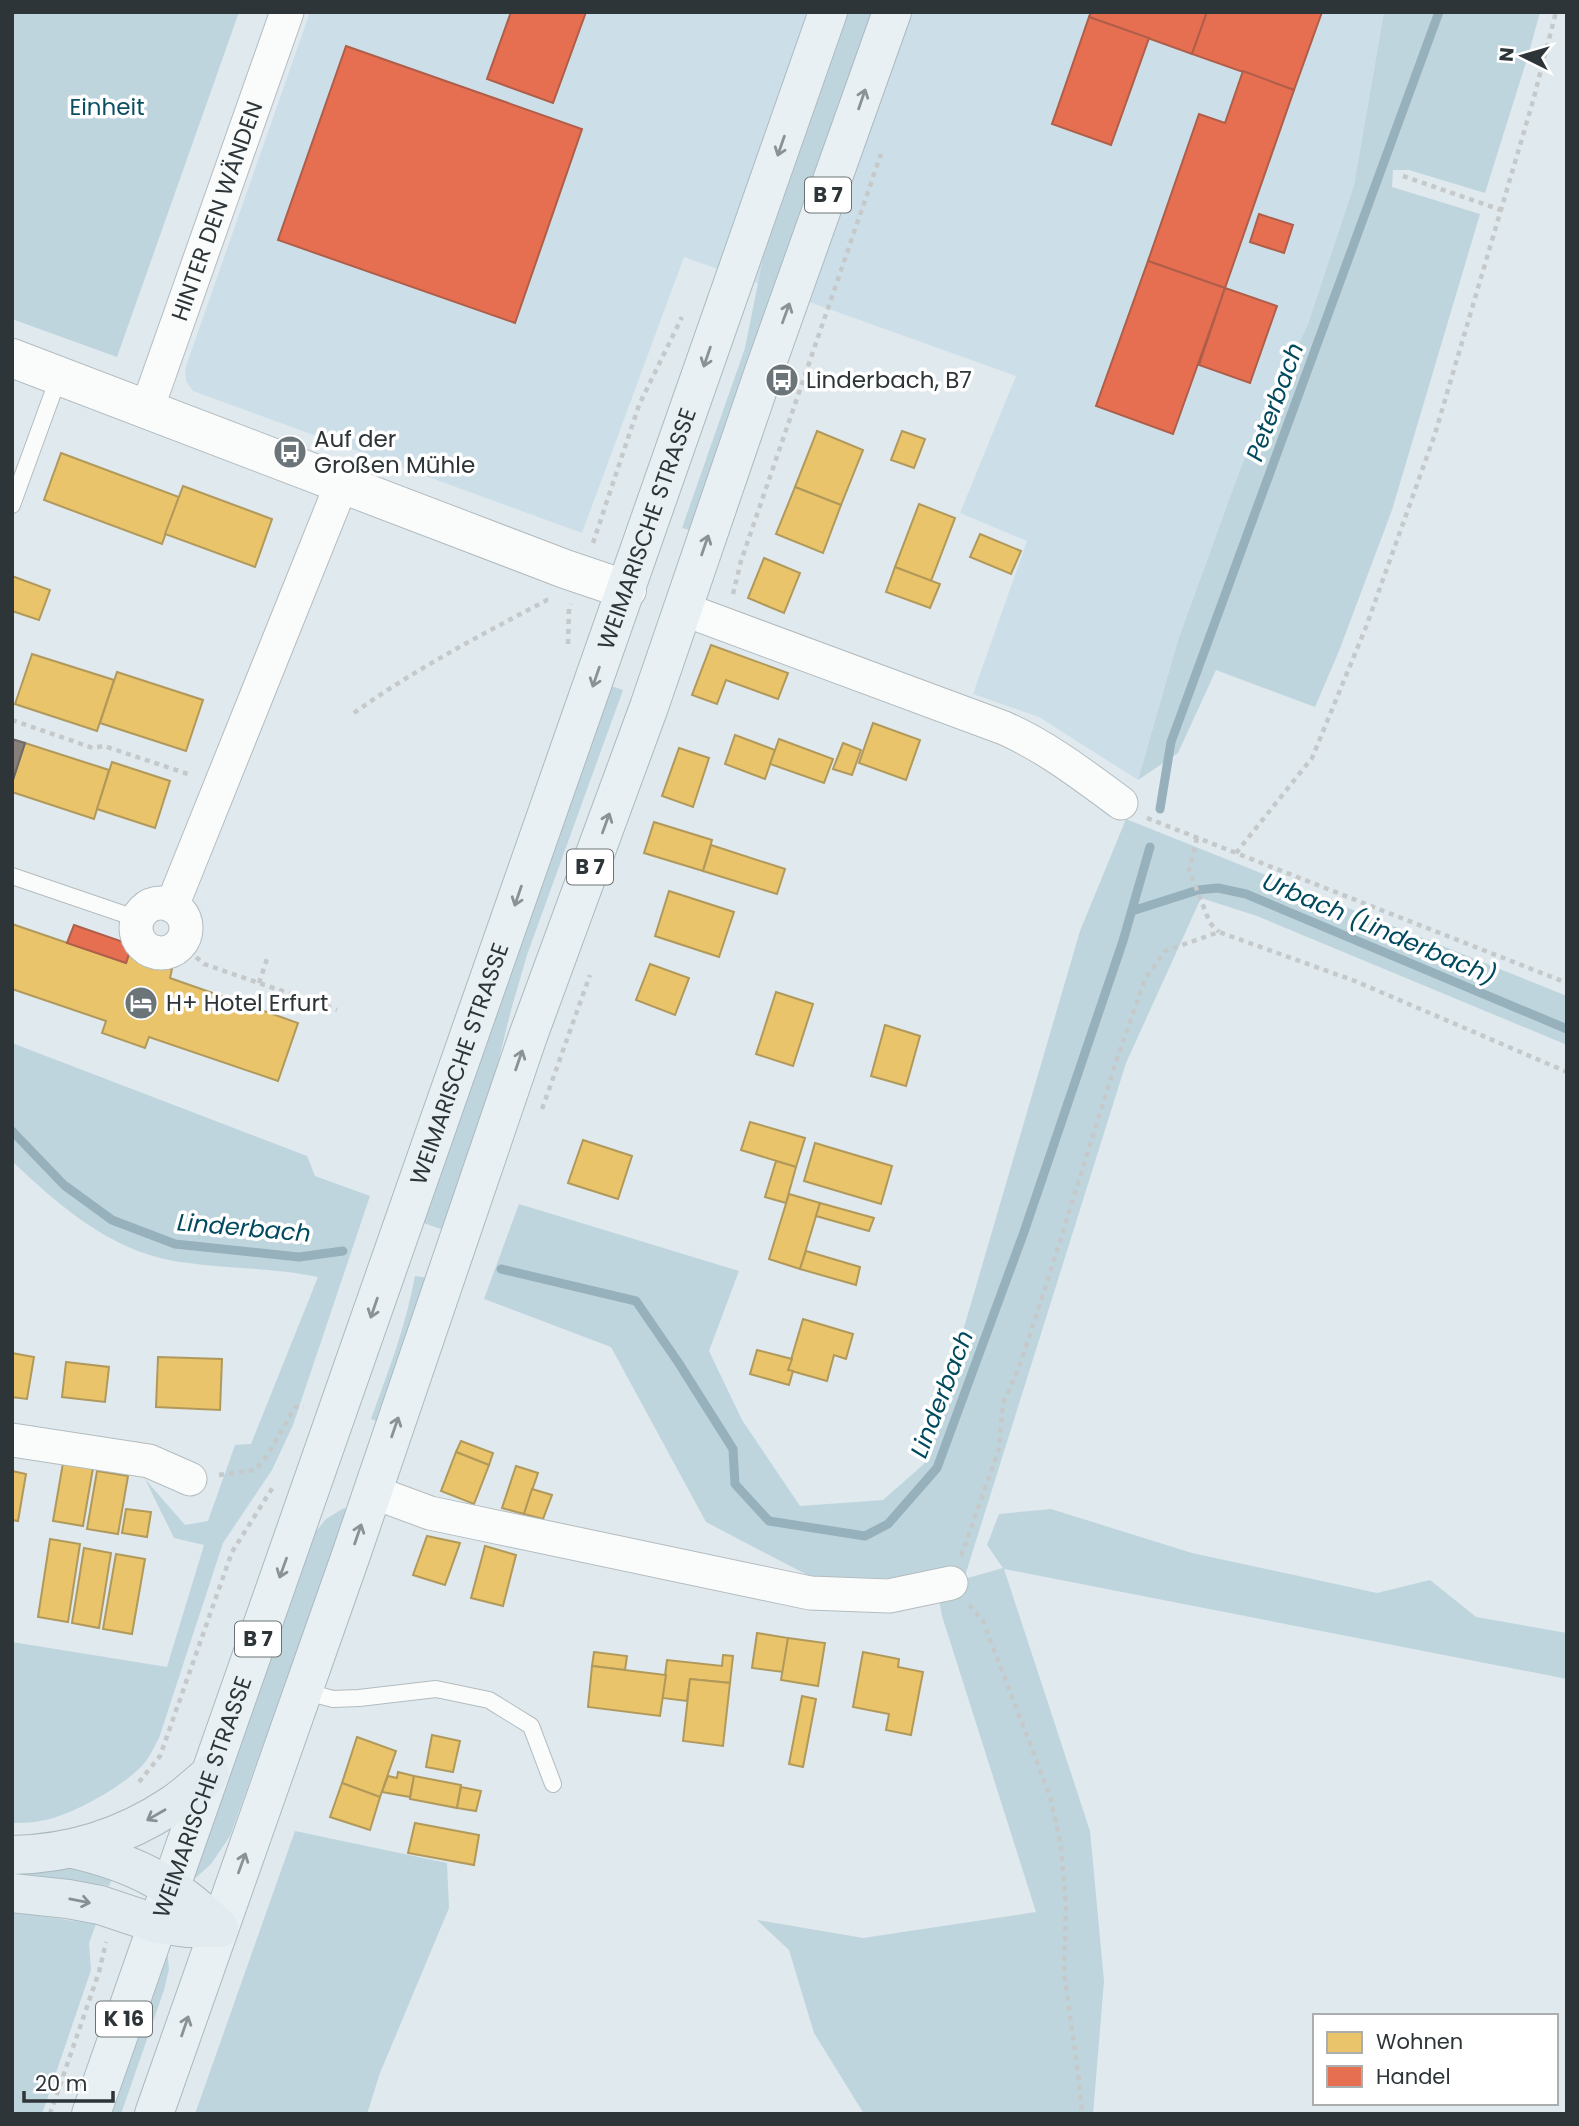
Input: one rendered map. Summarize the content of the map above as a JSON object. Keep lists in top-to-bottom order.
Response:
{
  "streets": {
    "main road": ["B 7", "WEIMARISCHE STRASSE", "K 16"],
    "street": ["HINTER DEN WÄNDEN"]
  },
  "water": ["Peterbach", "Urbach (Linderbach)", "Linderbach"],
  "parks": ["Einheit"],
  "places": {
    "bus stop": ["Linderbach, B7", "Auf der Großen Mühle"],
    "hotel": ["H+ Hotel Erfurt"]
  },
  "legend": ["Wohnen", "Handel"],
  "scale_bar": "20 m",
  "north": "left"
}
